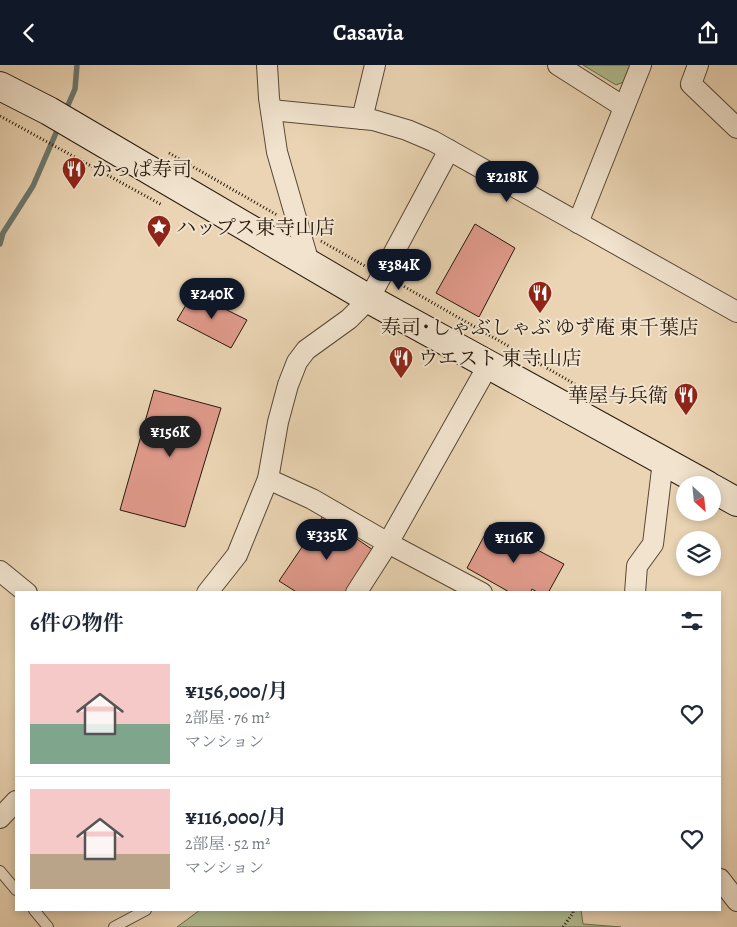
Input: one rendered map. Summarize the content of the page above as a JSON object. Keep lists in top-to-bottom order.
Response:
{
  "places": {
    "restaurant": [
      "かっぱ寿司",
      "寿司･しゃぶしゃぶ ゆず庵 東千葉店",
      "ウエスト 東寺山店",
      "華屋与兵衛"
    ],
    "place": ["ハップス東寺山店"]
  },
  "north": "bottom right",
  "page": {
    "header": "Casavia",
    "price": [
      "¥218K",
      "¥384K",
      "¥240K",
      "¥156K",
      "¥335K",
      "¥116K"
    ],
    "heading": "6件の物件",
    "list": [
      {
        "name": "¥156,000/月",
        "note": "2部屋 · 76 m² · マンション"
      },
      {
        "name": "¥116,000/月",
        "note": "2部屋 · 52 m² · マンション"
      }
    ]
  }
}
